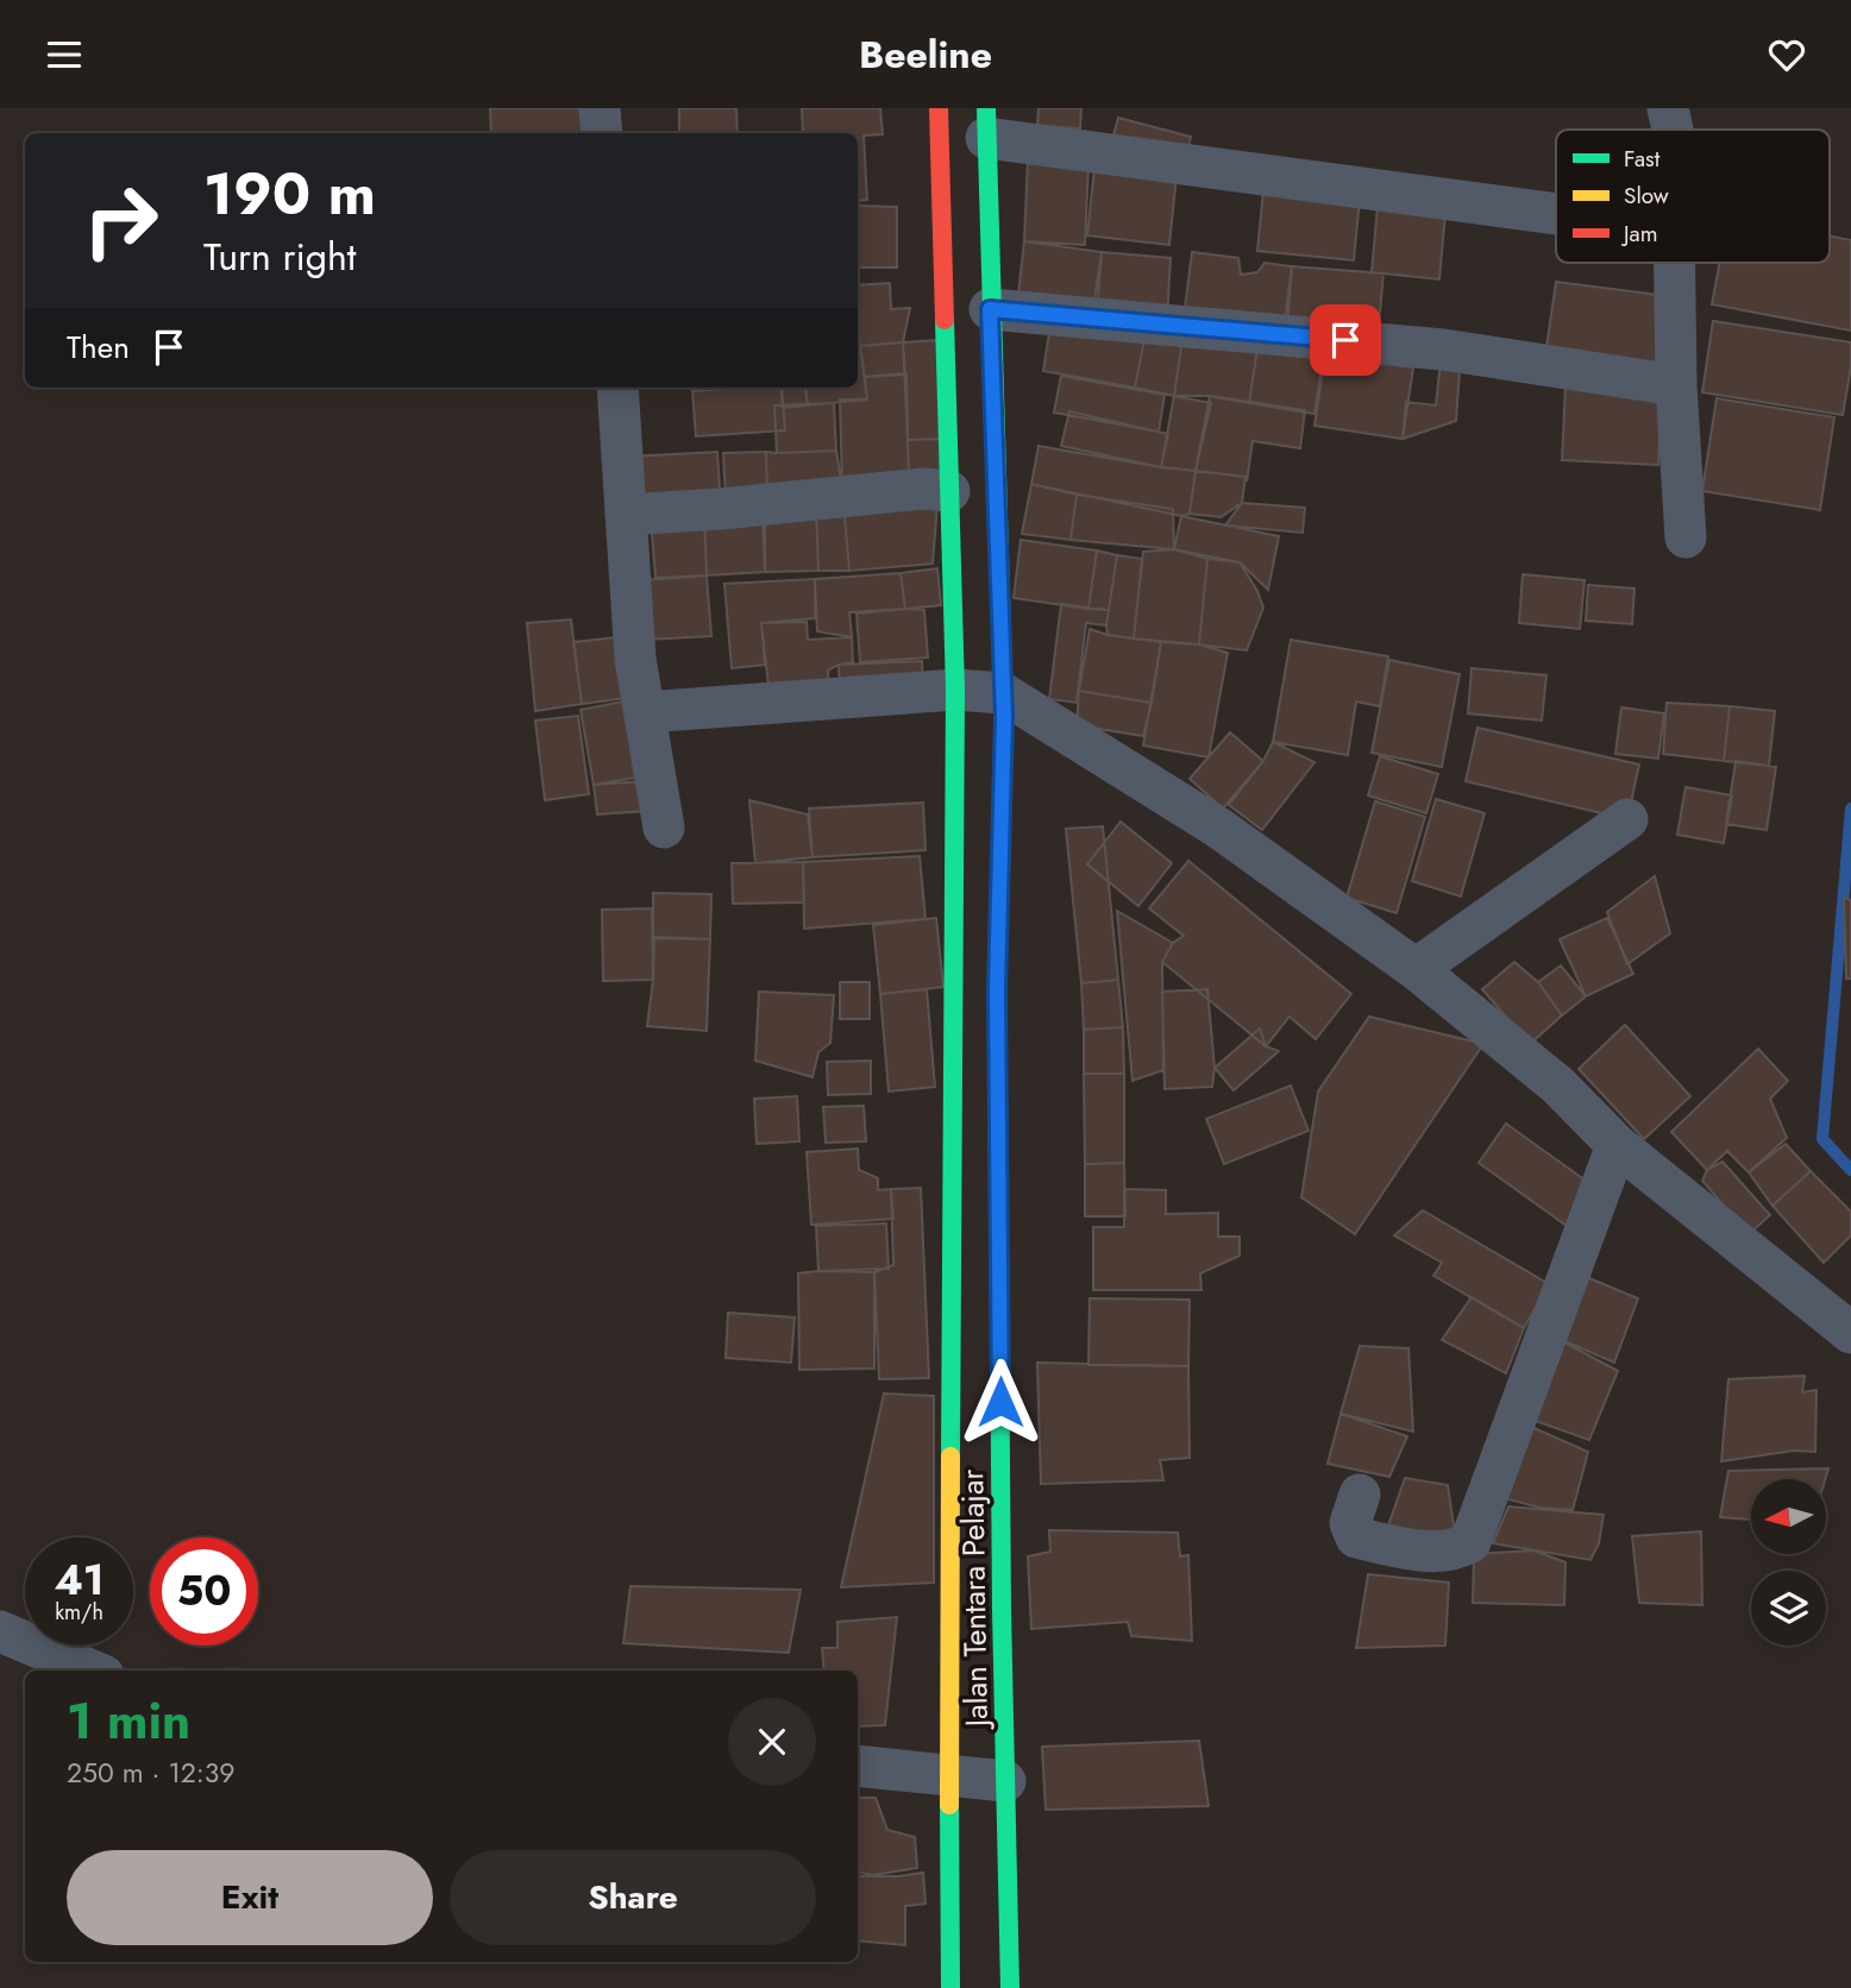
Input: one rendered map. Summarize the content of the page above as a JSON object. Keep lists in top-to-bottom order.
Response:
{
  "streets": {
    "street": ["Jalan Tentara Pelajar"]
  },
  "legend": ["Fast", "Slow", "Jam"],
  "north": "left",
  "page": {
    "header": "Beeline",
    "turn": ["190 m", "Turn right"],
    "then": "Then",
    "speed": "41 km/h",
    "limit": "50",
    "heading": ["1 min", "250 m · 12:39"],
    "buttons": ["Exit", "Share"]
  }
}
